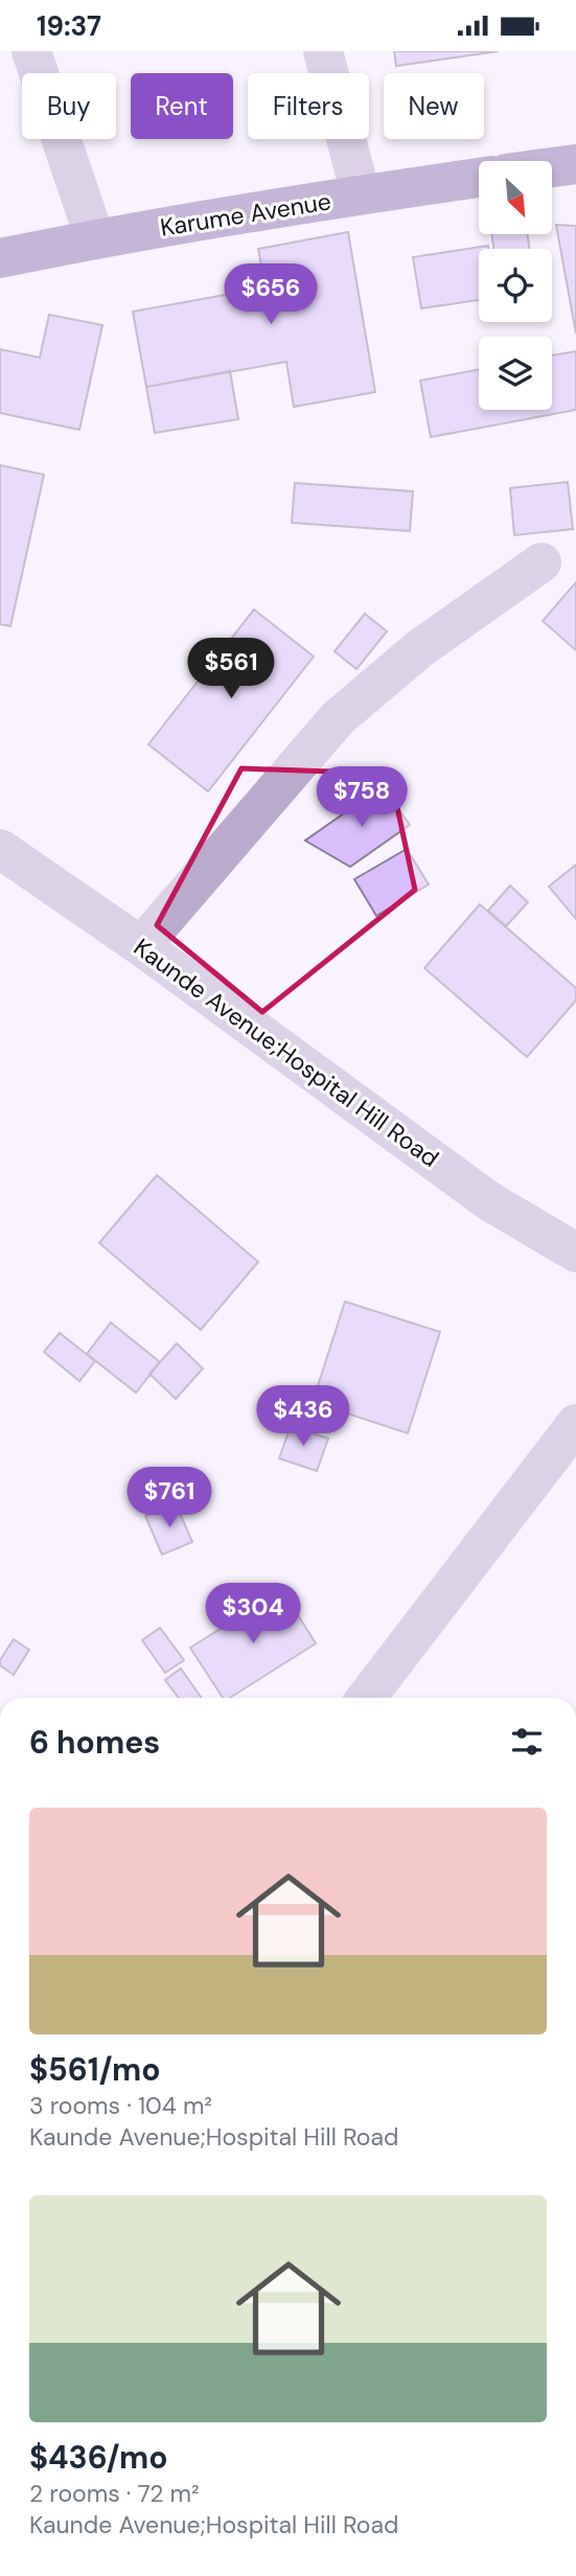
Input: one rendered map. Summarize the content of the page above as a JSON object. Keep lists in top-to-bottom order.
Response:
{
  "streets": {
    "main road": ["Karume Avenue"],
    "street": ["Kaunde Avenue;Hospital Hill Road"]
  },
  "north": "bottom right",
  "page": {
    "status": "19:37",
    "chip": [
      "Buy",
      "Rent",
      "Filters",
      "New"
    ],
    "price": [
      "$656",
      "$561",
      "$758",
      "$436",
      "$761",
      "$304"
    ],
    "heading": "6 homes",
    "list": [
      {
        "name": "$561/mo",
        "note": "3 rooms · 104 m² · Kaunde Avenue;Hospital Hill Road"
      },
      {
        "name": "$436/mo",
        "note": "2 rooms · 72 m² · Kaunde Avenue;Hospital Hill Road"
      }
    ]
  }
}
